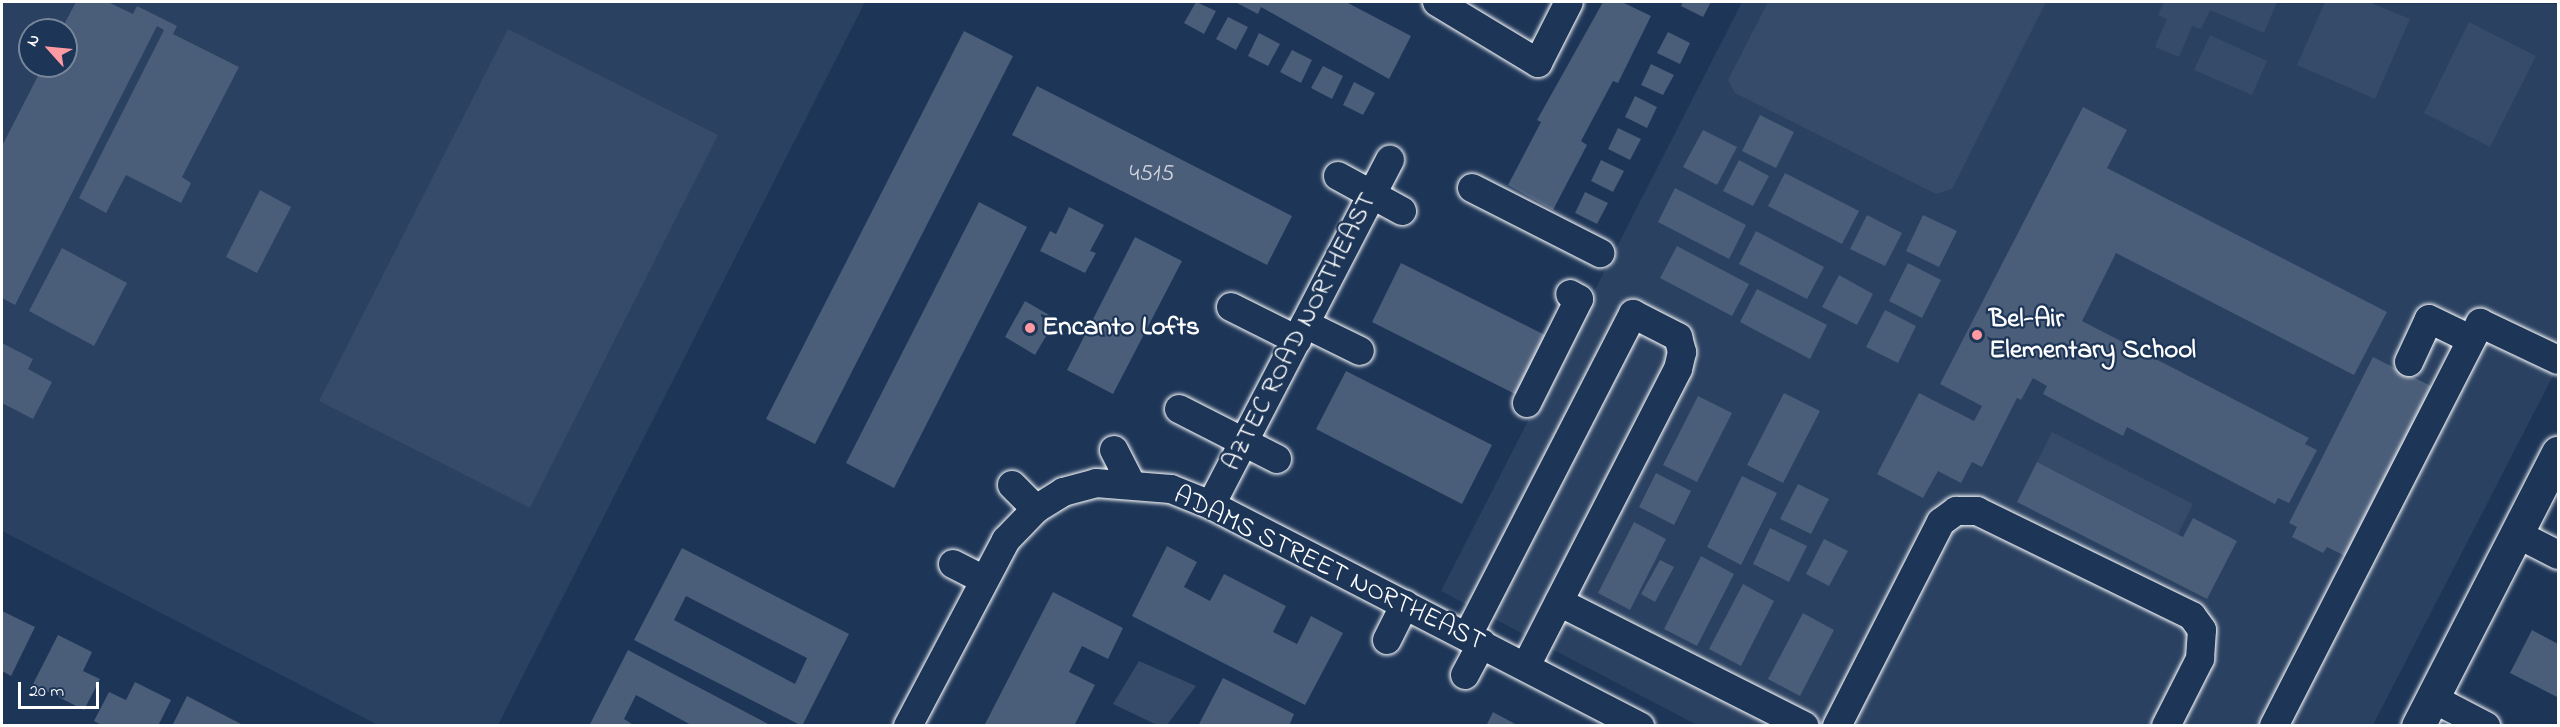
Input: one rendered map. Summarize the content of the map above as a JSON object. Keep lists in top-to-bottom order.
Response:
{
  "streets": {
    "street": ["AZTEC ROAD NORTHEAST", "ADAMS STREET NORTHEAST"]
  },
  "crossings": [
    ["AZTEC ROAD NORTHEAST", "ADAMS STREET NORTHEAST"]
  ],
  "places": ["Encanto Lofts", "Bel-Air Elementary School"],
  "house_numbers": ["4515"],
  "scale_bar": "20 m",
  "north": "top left"
}
